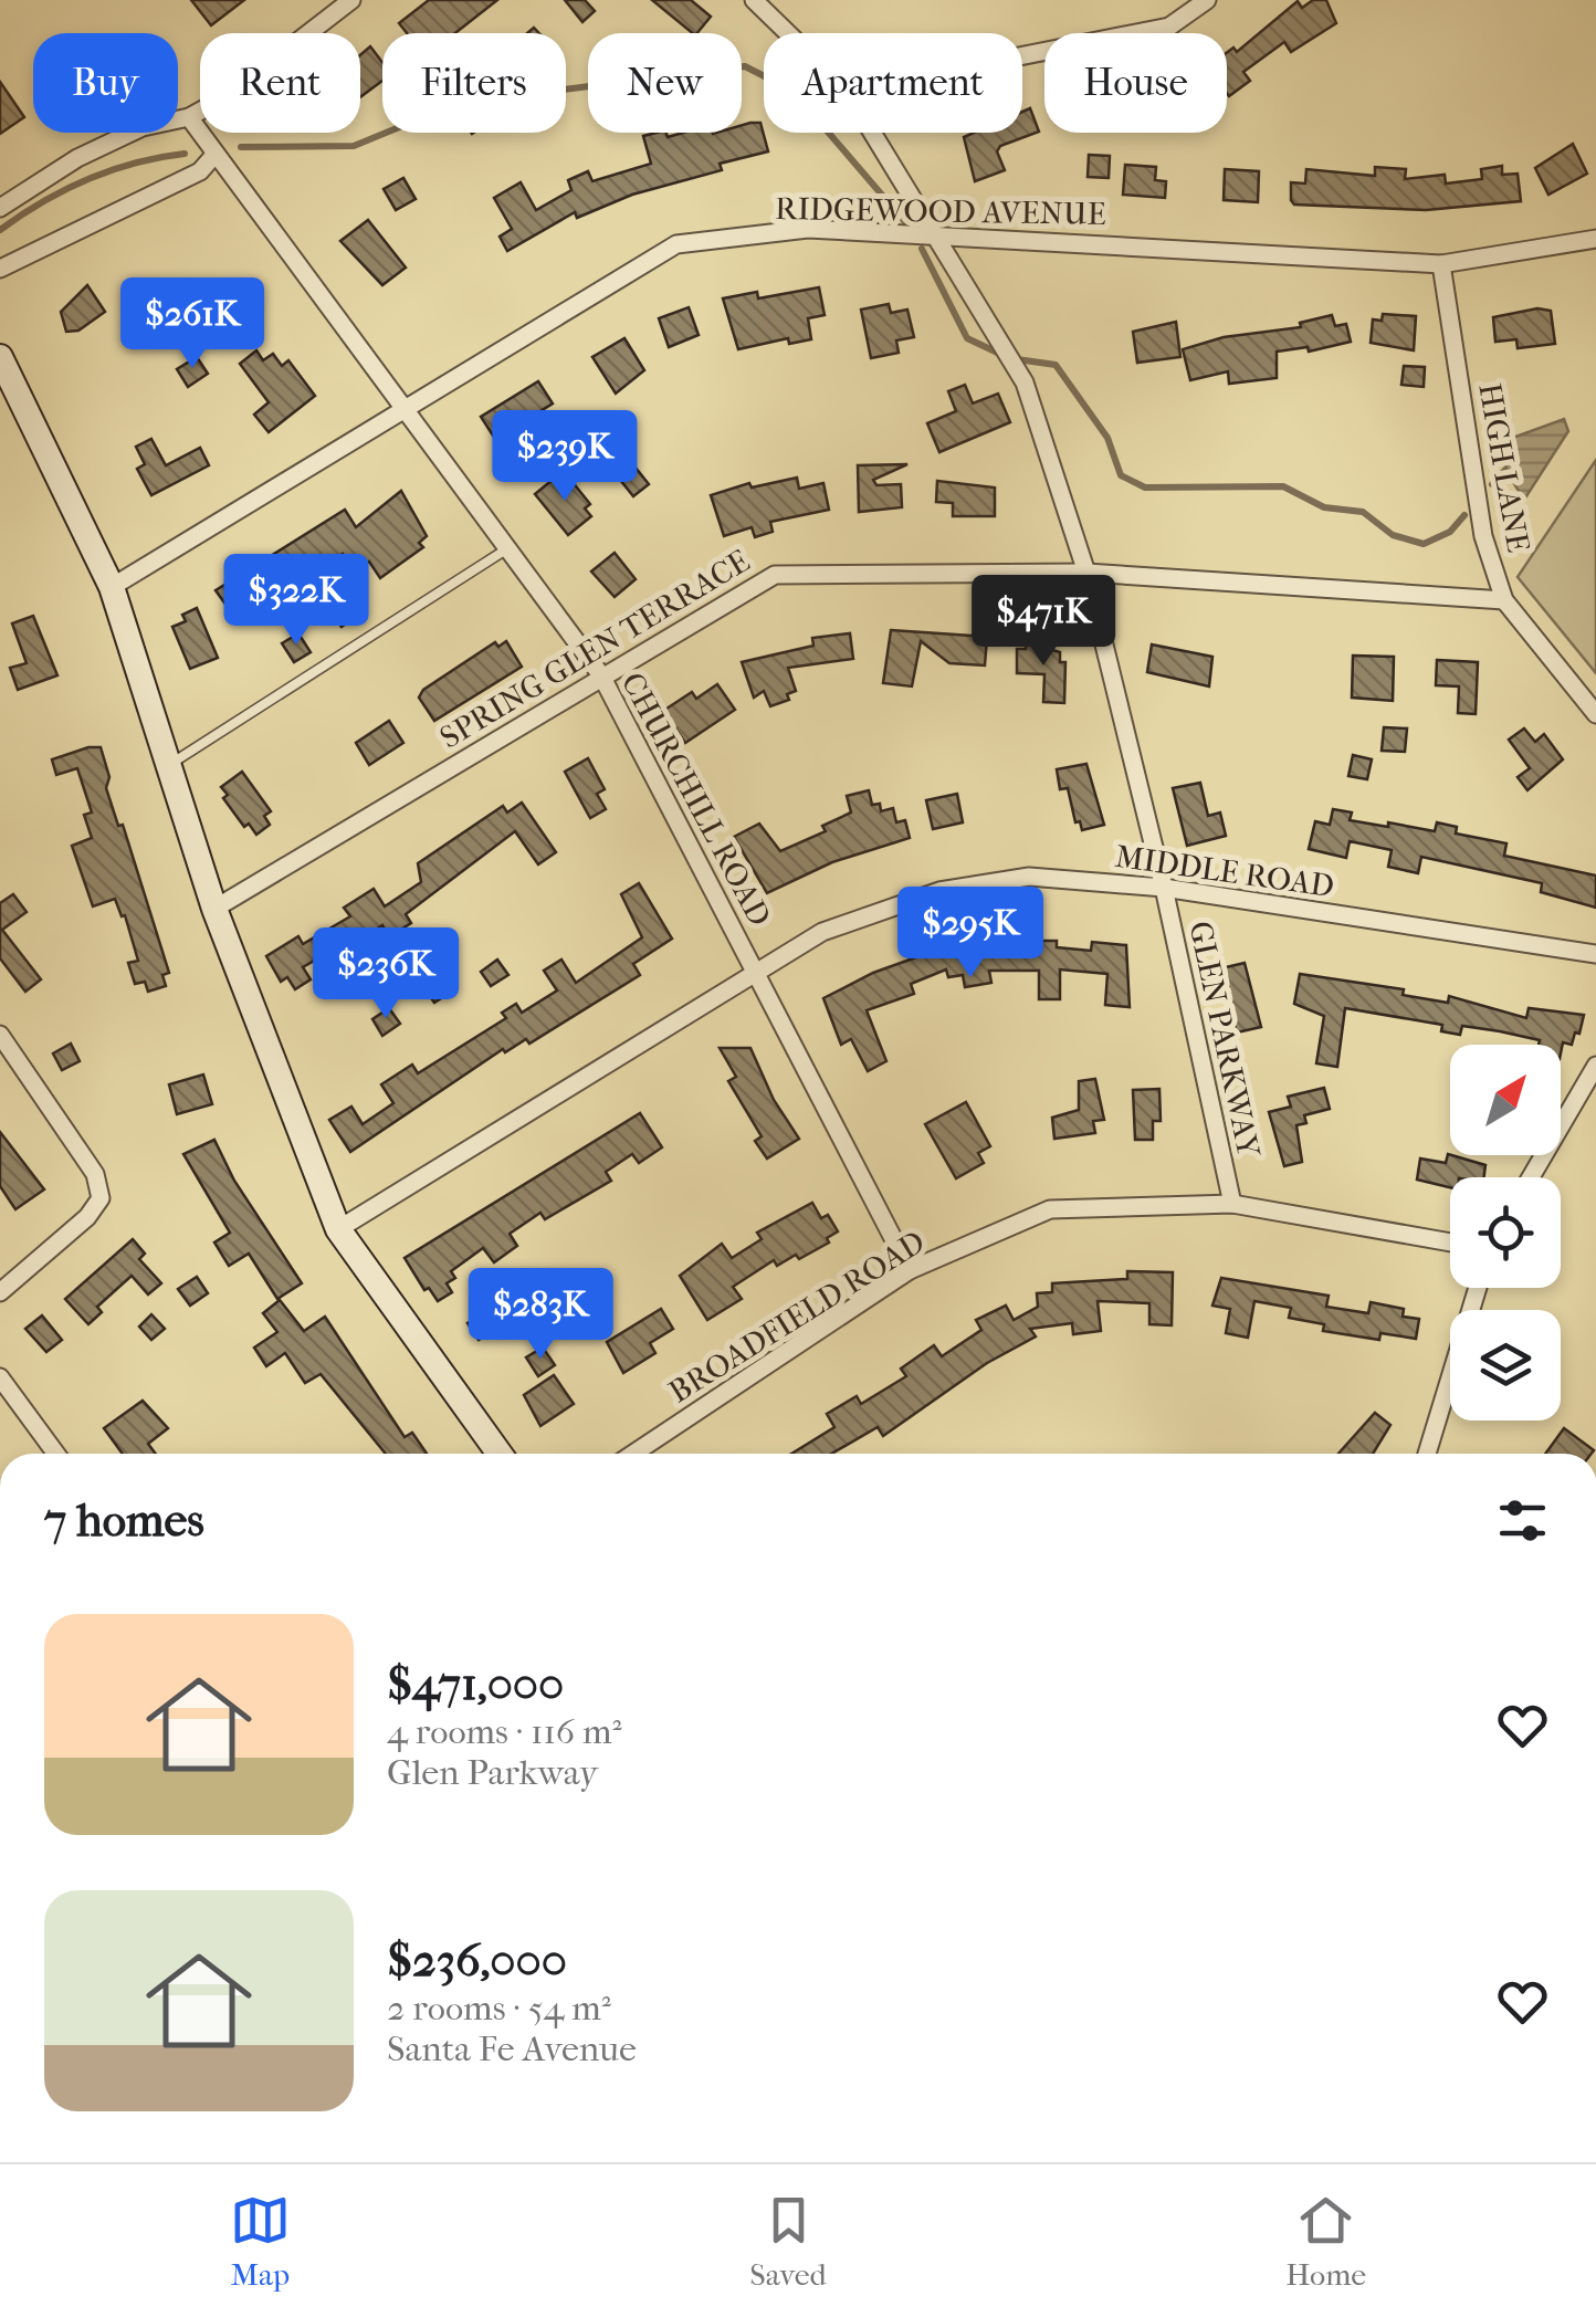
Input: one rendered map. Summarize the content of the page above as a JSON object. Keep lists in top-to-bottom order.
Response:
{
  "streets": {
    "street": [
      "RIDGEWOOD AVENUE",
      "HIGH LANE",
      "SPRING GLEN TERRACE",
      "CHURCHILL ROAD",
      "MIDDLE ROAD",
      "GLEN PARKWAY",
      "BROADFIELD ROAD"
    ]
  },
  "crossings": [
    ["RIDGEWOOD AVENUE", "HIGH LANE"],
    ["RIDGEWOOD AVENUE", "CHURCHILL ROAD"],
    ["RIDGEWOOD AVENUE", "GLEN PARKWAY"],
    ["HIGH LANE", "SPRING GLEN TERRACE"],
    ["SPRING GLEN TERRACE", "CHURCHILL ROAD"],
    ["SPRING GLEN TERRACE", "GLEN PARKWAY"],
    ["CHURCHILL ROAD", "MIDDLE ROAD"],
    ["CHURCHILL ROAD", "BROADFIELD ROAD"],
    ["MIDDLE ROAD", "GLEN PARKWAY"],
    ["GLEN PARKWAY", "BROADFIELD ROAD"]
  ],
  "north": "top right",
  "page": {
    "chip": [
      "Buy",
      "Rent",
      "Filters",
      "New",
      "Apartment",
      "House"
    ],
    "price": [
      "$261K",
      "$239K",
      "$322K",
      "$471K",
      "$295K",
      "$236K",
      "$283K"
    ],
    "heading": "7 homes",
    "list": [
      {
        "name": "$471,000",
        "note": "4 rooms · 116 m² · Glen Parkway"
      },
      {
        "name": "$236,000",
        "note": "2 rooms · 54 m² · Santa Fe Avenue"
      }
    ],
    "tabs": ["Map", "Saved", "Home"]
  }
}
